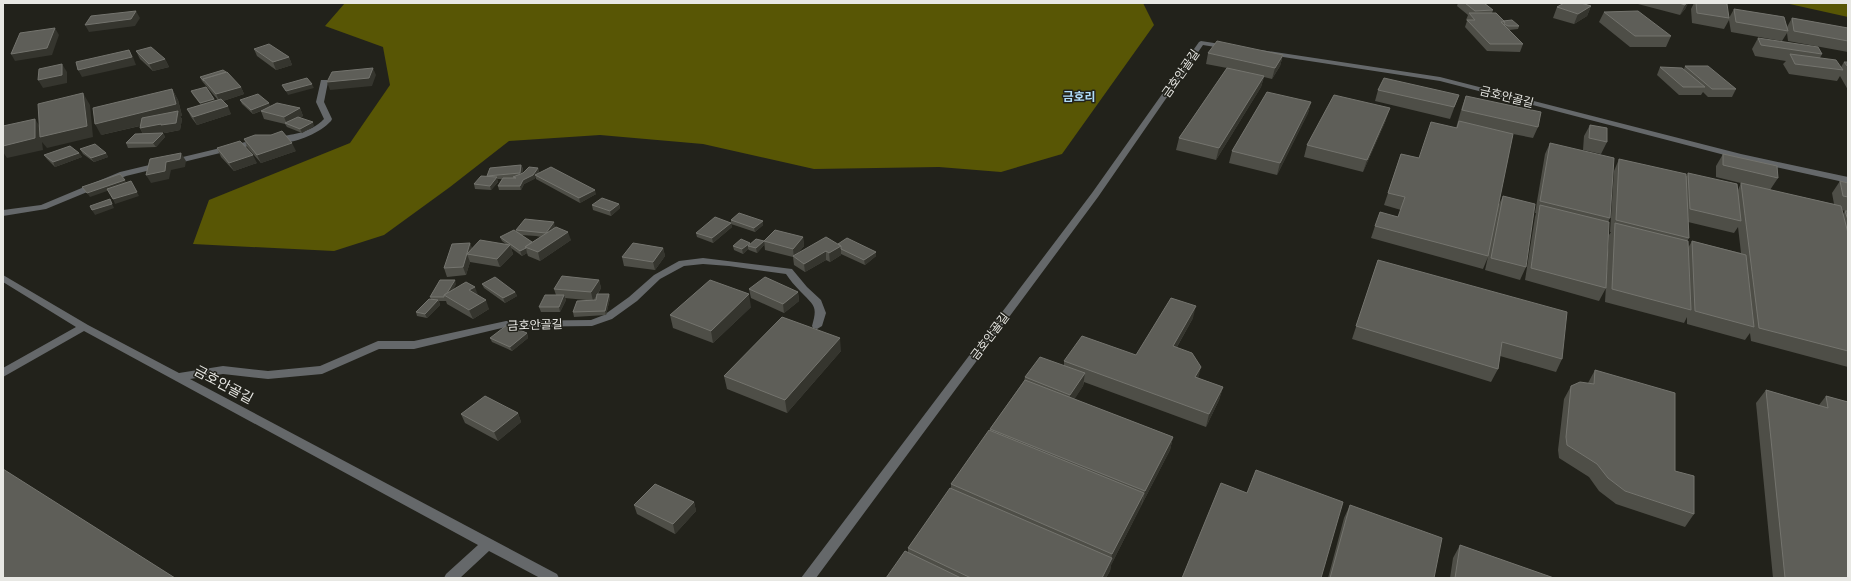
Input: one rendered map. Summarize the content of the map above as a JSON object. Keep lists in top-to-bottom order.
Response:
{
  "streets": {
    "street": ["금호안골길"]
  },
  "districts": ["금호리"]
}
